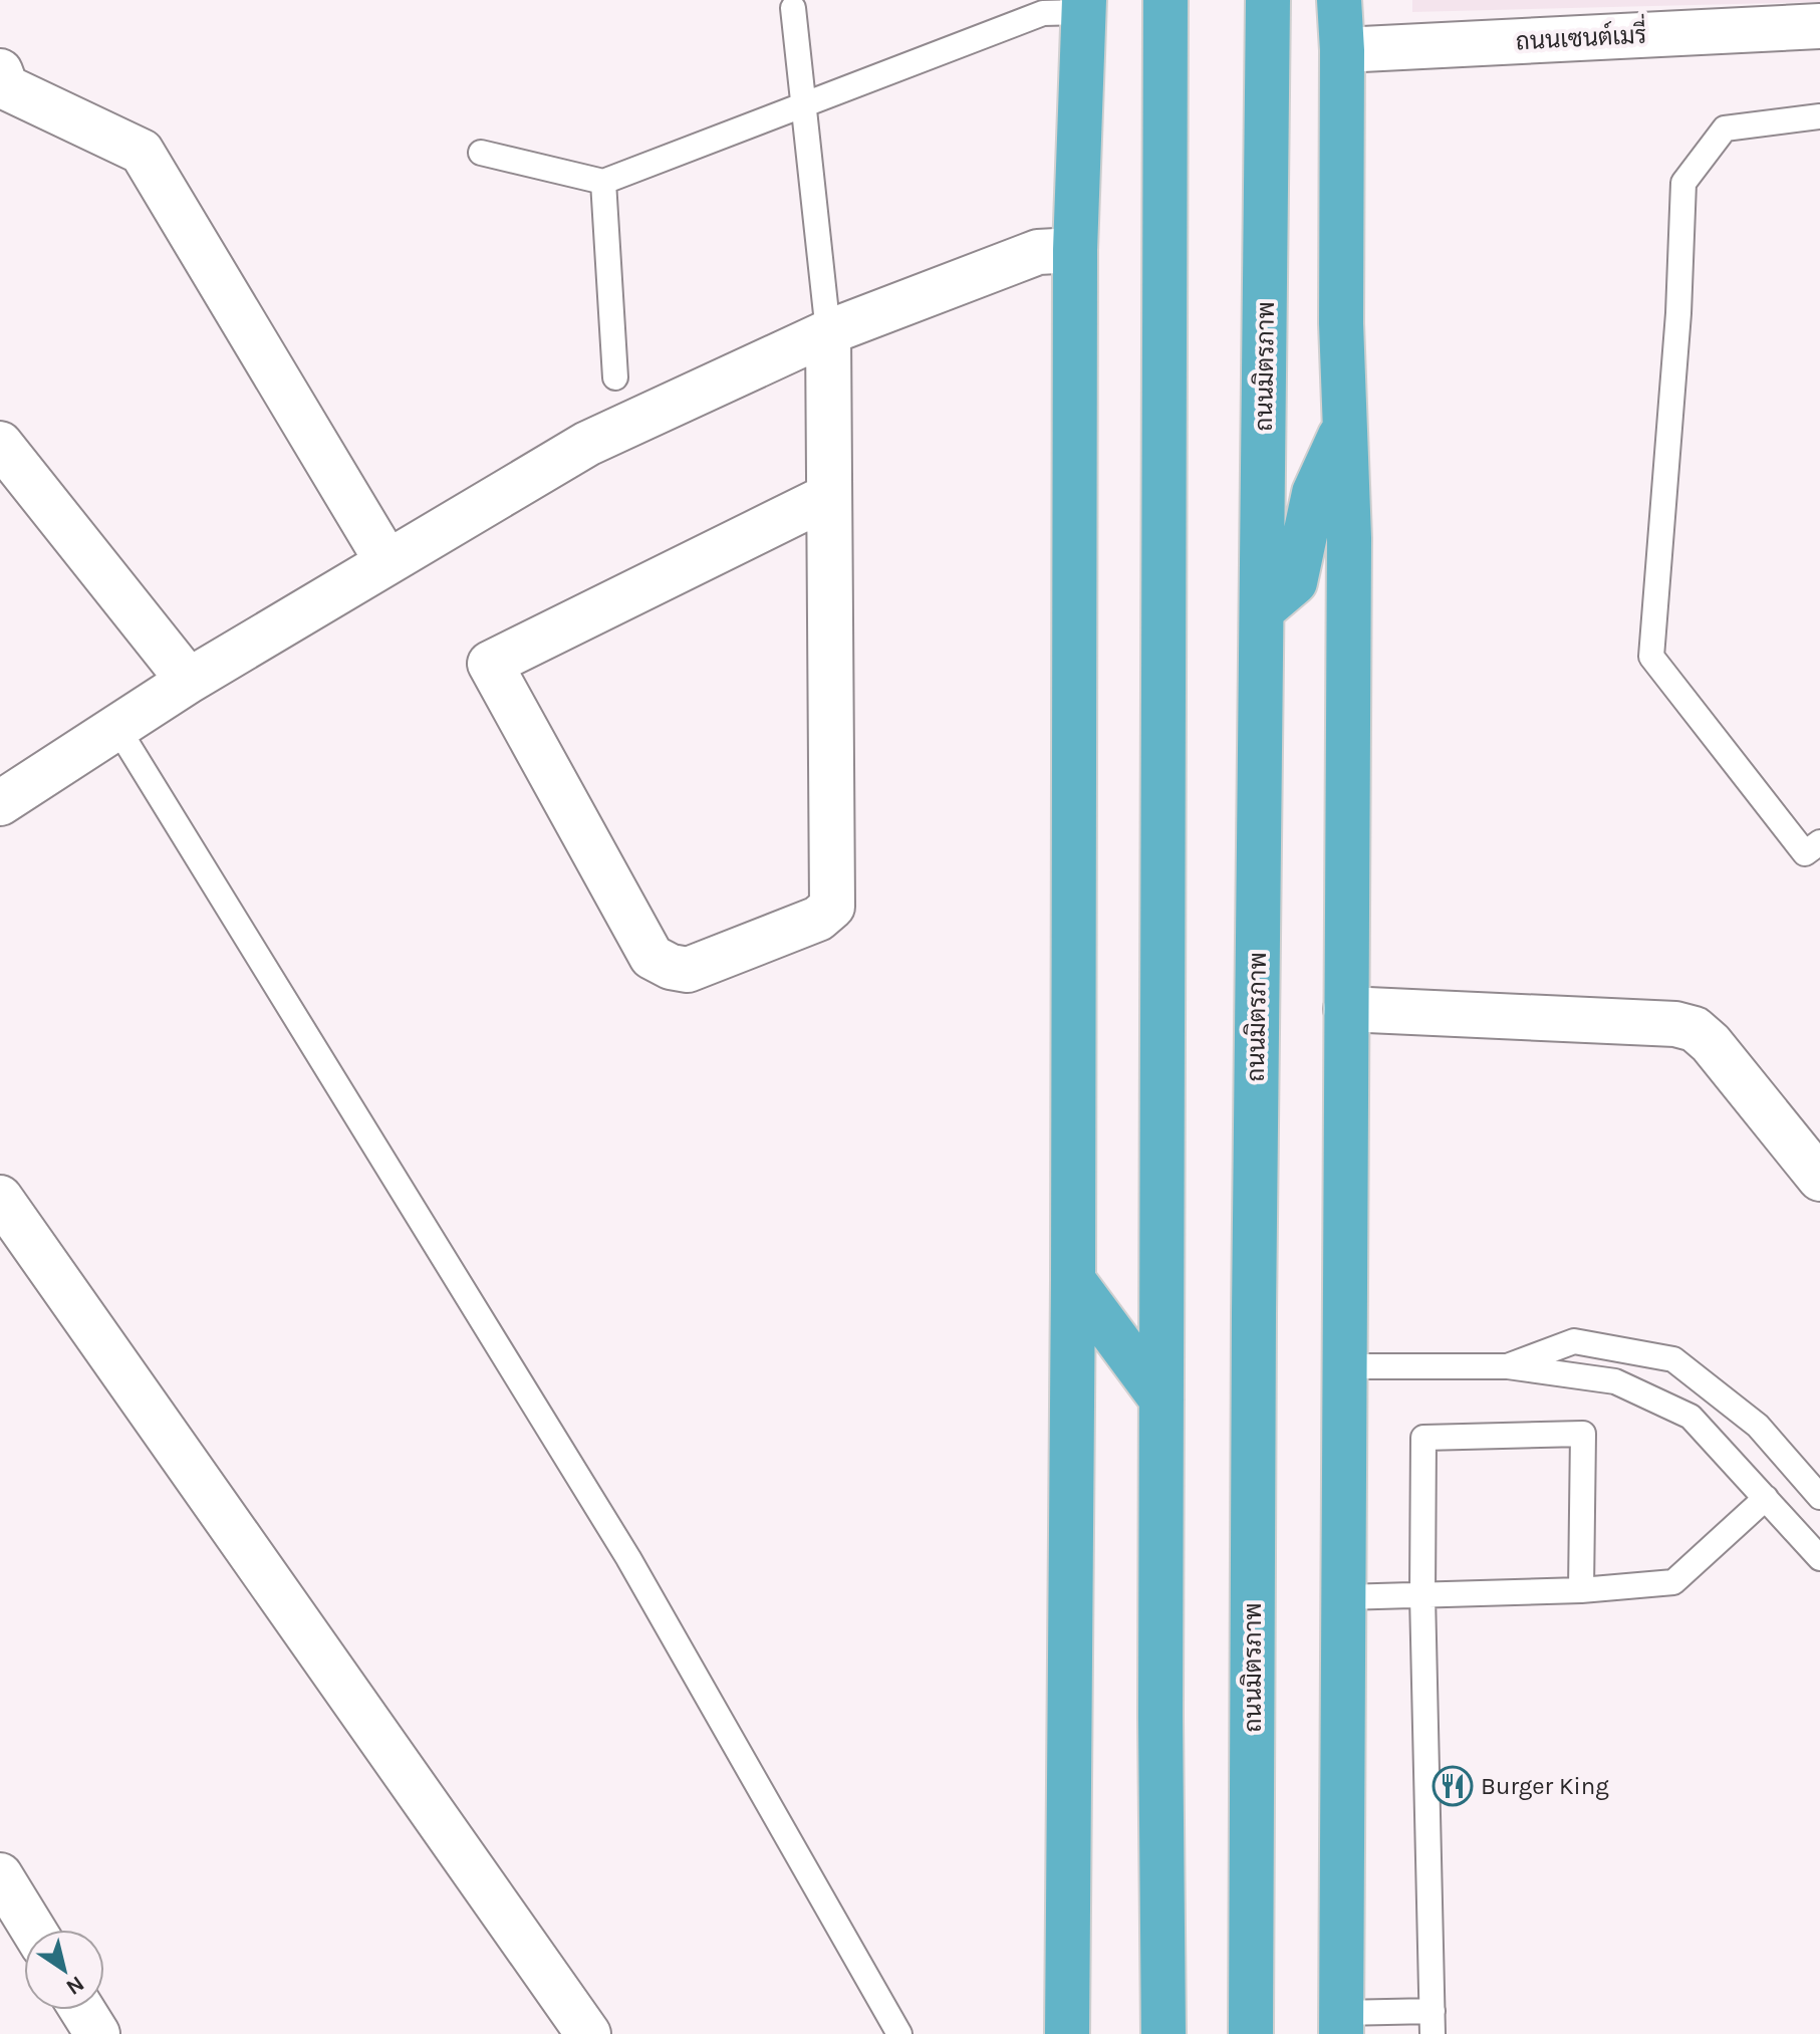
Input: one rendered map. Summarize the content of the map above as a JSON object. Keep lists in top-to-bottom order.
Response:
{
  "streets": {
    "highway": ["ถนนมิตรภาพ"],
    "street": ["ถนนเซนต์เมรี่"]
  },
  "places": {
    "restaurant": ["Burger King"]
  },
  "north": "bottom right"
}
